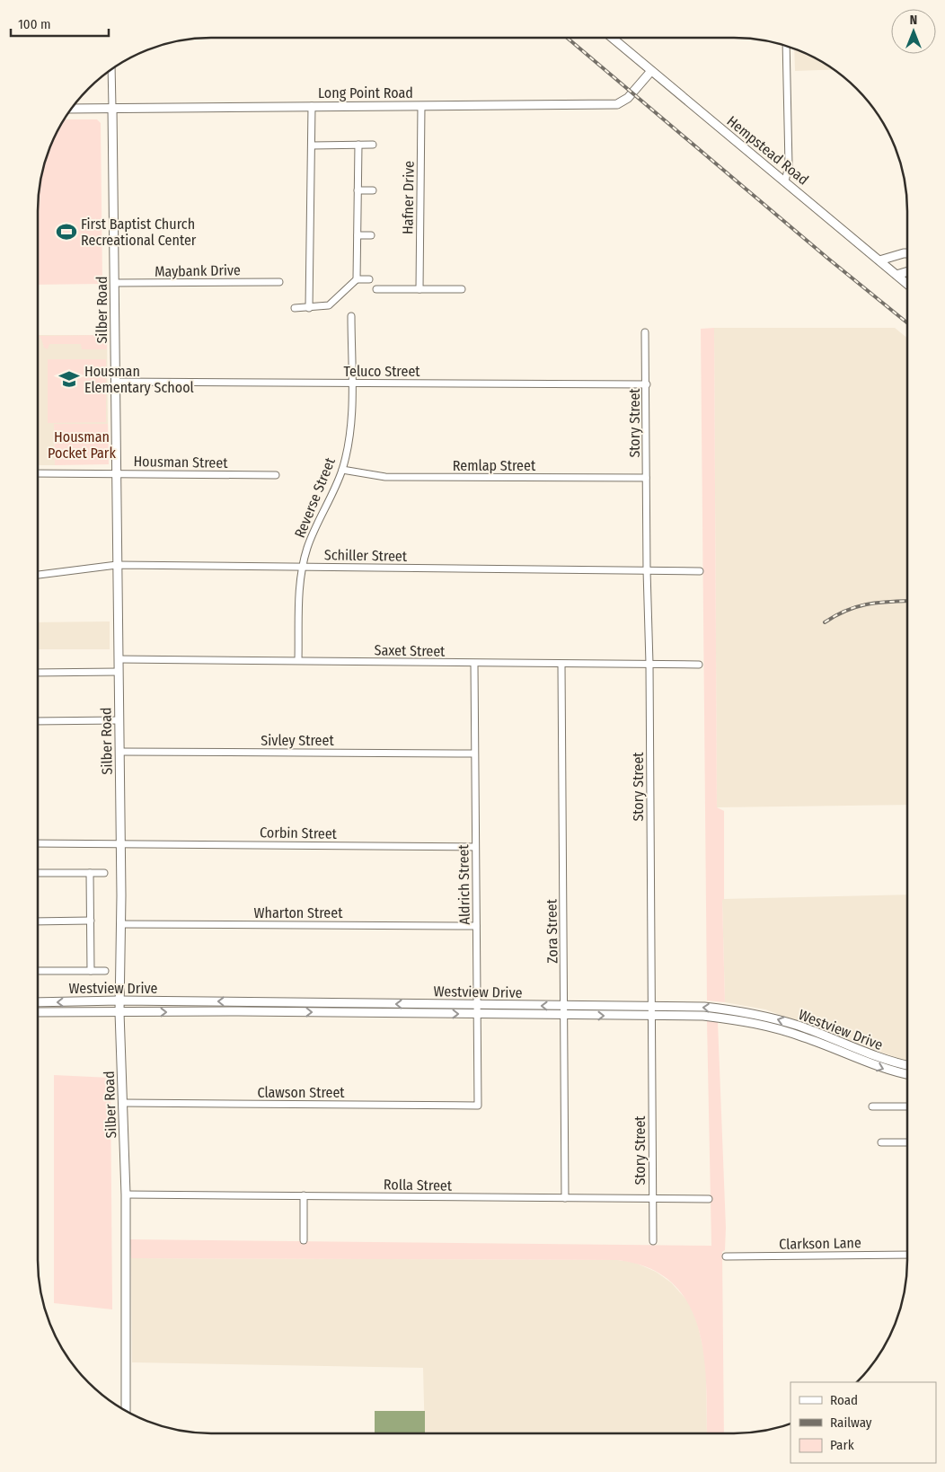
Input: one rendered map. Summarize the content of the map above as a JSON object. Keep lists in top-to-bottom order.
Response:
{
  "streets": {
    "main road": [
      "Long Point Road",
      "Hempstead Road",
      "Silber Road",
      "Westview Drive"
    ],
    "street": [
      "Hafner Drive",
      "Maybank Drive",
      "Teluco Street",
      "Story Street",
      "Housman Street",
      "Remlap Street",
      "Reverse Street",
      "Schiller Street",
      "Saxet Street",
      "Sivley Street",
      "Corbin Street",
      "Aldrich Street",
      "Wharton Street",
      "Zora Street",
      "Clawson Street",
      "Rolla Street",
      "Clarkson Lane"
    ]
  },
  "crossings": [
    ["Long Point Road", "Hempstead Road"],
    ["Long Point Road", "Hafner Drive"],
    ["Long Point Road", "Silber Road"],
    ["Maybank Drive", "Silber Road"],
    ["Silber Road", "Teluco Street"],
    ["Silber Road", "Housman Street"],
    ["Silber Road", "Schiller Street"],
    ["Silber Road", "Saxet Street"],
    ["Silber Road", "Sivley Street"],
    ["Silber Road", "Corbin Street"],
    ["Silber Road", "Wharton Street"],
    ["Silber Road", "Westview Drive"],
    ["Silber Road", "Clawson Street"],
    ["Silber Road", "Rolla Street"],
    ["Teluco Street", "Story Street"],
    ["Teluco Street", "Reverse Street"],
    ["Story Street", "Remlap Street"],
    ["Story Street", "Schiller Street"],
    ["Story Street", "Saxet Street"],
    ["Story Street", "Westview Drive"],
    ["Story Street", "Rolla Street"],
    ["Remlap Street", "Reverse Street"],
    ["Reverse Street", "Schiller Street"],
    ["Reverse Street", "Saxet Street"],
    ["Saxet Street", "Aldrich Street"],
    ["Saxet Street", "Zora Street"],
    ["Sivley Street", "Aldrich Street"],
    ["Corbin Street", "Aldrich Street"],
    ["Aldrich Street", "Wharton Street"],
    ["Aldrich Street", "Westview Drive"],
    ["Aldrich Street", "Clawson Street"],
    ["Zora Street", "Westview Drive"],
    ["Zora Street", "Rolla Street"]
  ],
  "parks": ["Housman Pocket Park"],
  "places": {
    "sports": ["First Baptist Church Recreational Center"],
    "school or university": ["Housman Elementary School"]
  },
  "legend": ["Road", "Railway", "Park"],
  "scale_bar": "100 m",
  "north": "top"
}
